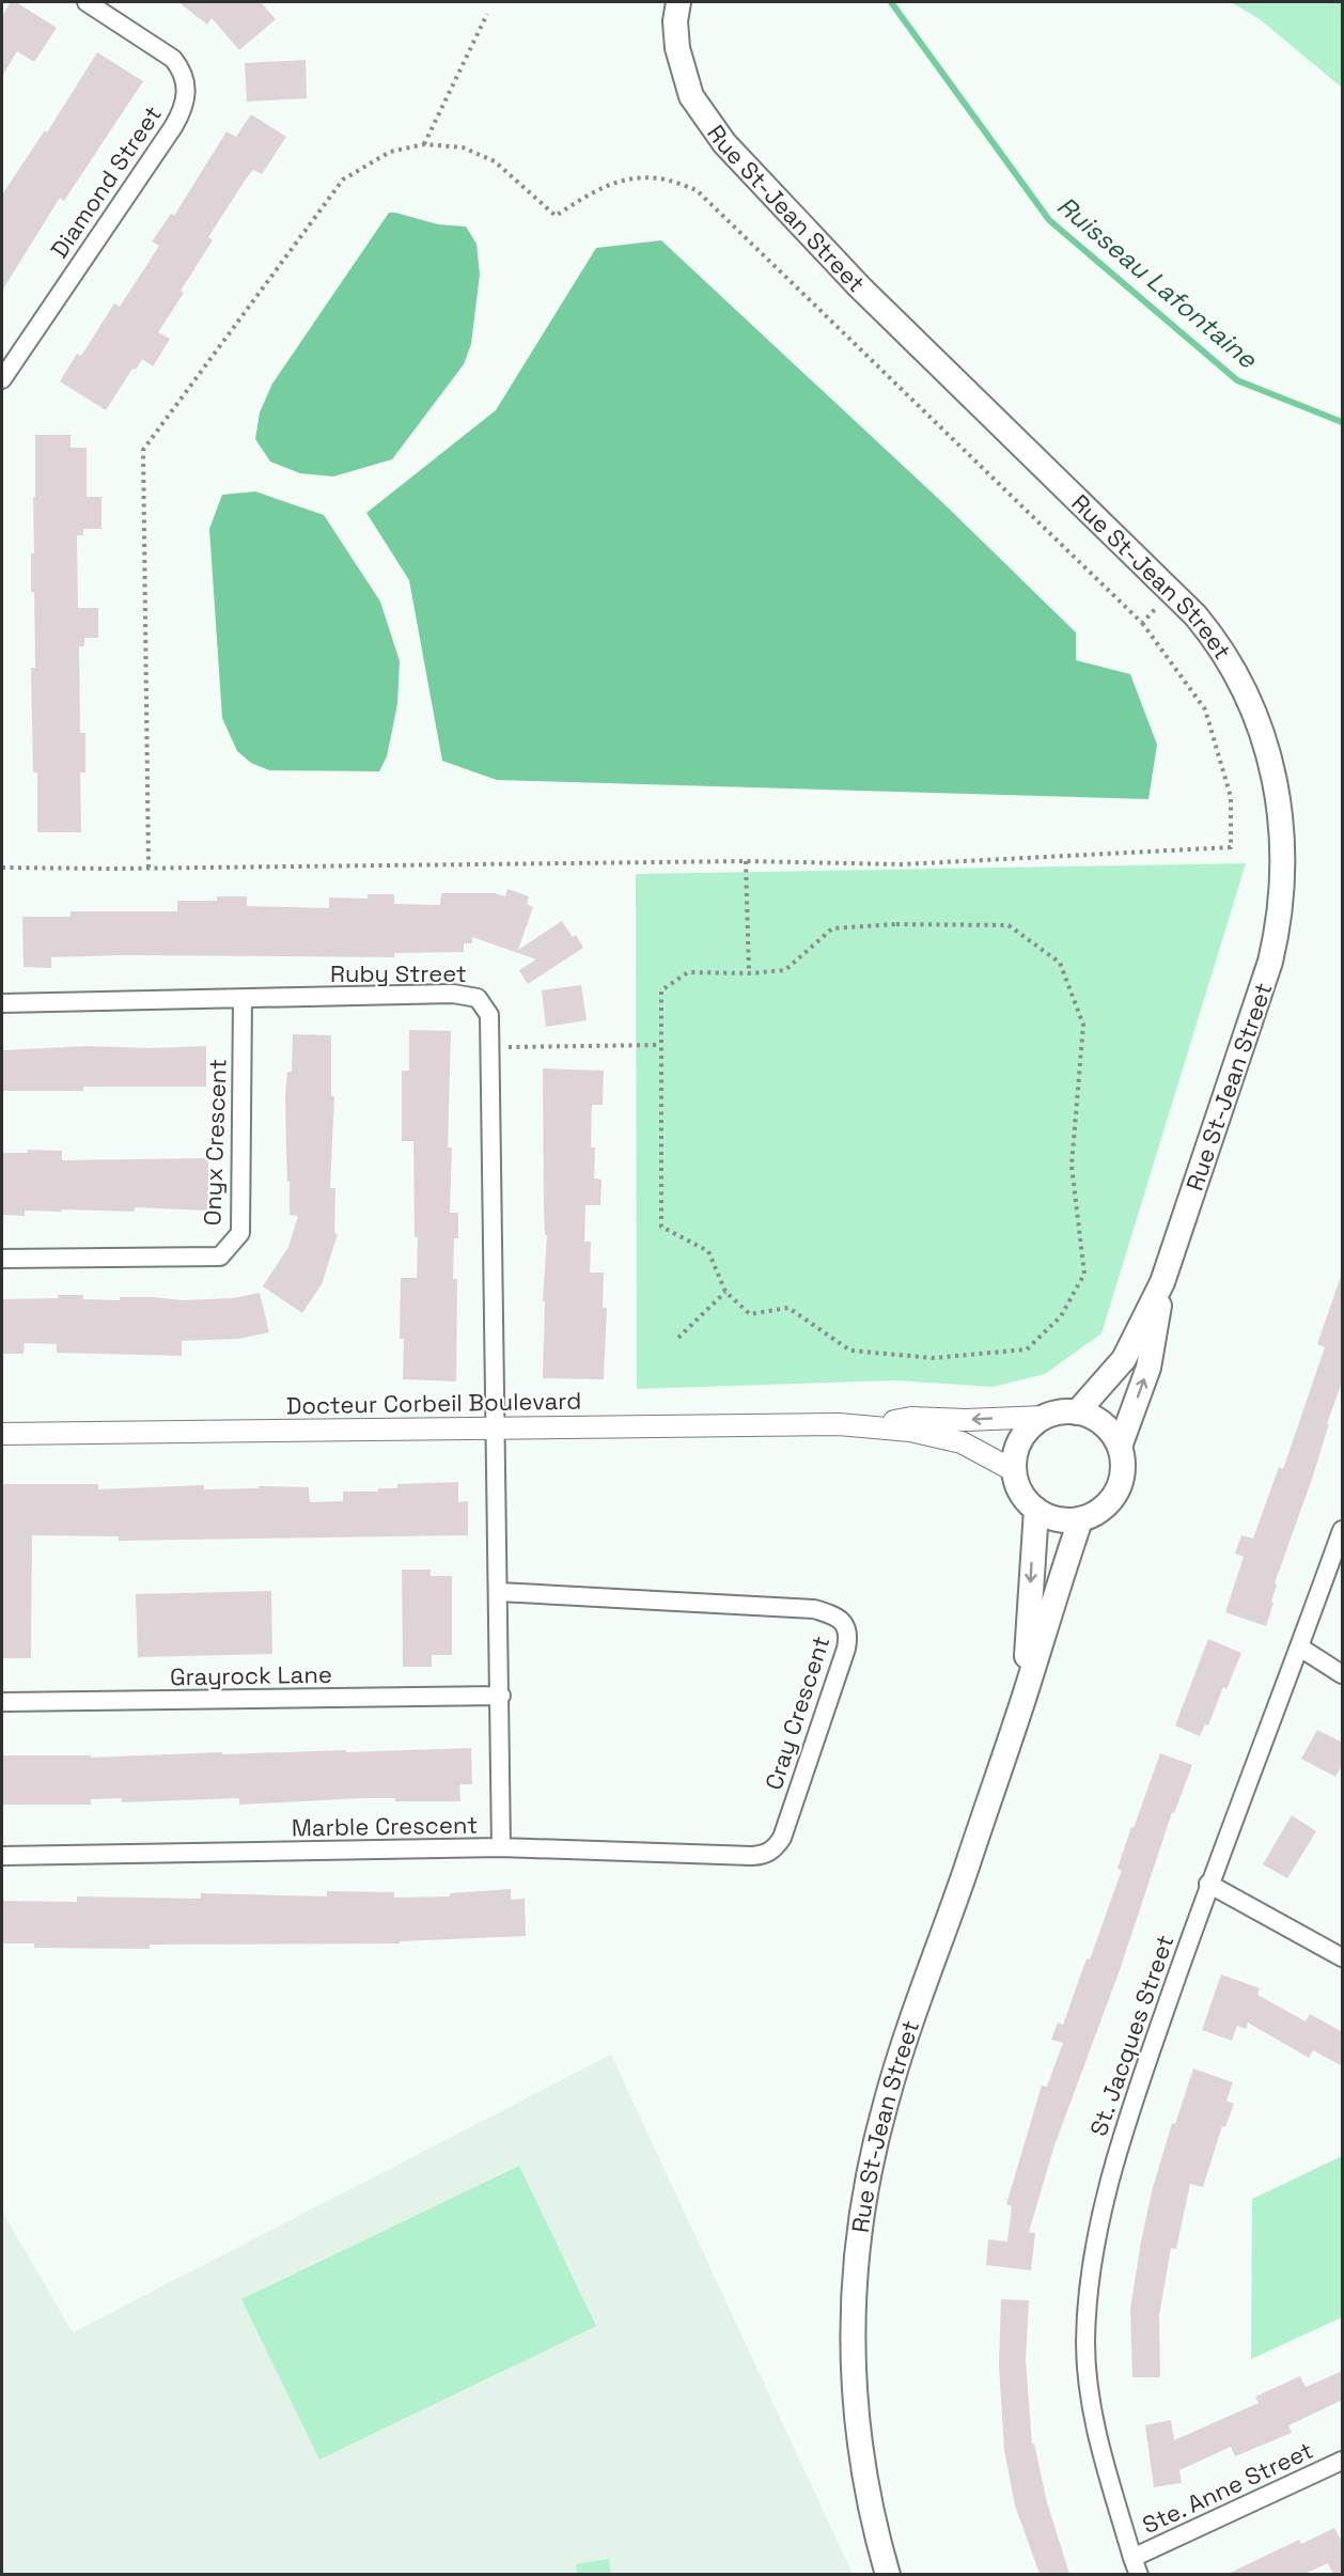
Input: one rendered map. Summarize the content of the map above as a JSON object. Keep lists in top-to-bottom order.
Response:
{
  "streets": {
    "main road": ["Rue St-Jean Street"],
    "street": [
      "Diamond Street",
      "Ruby Street",
      "Onyx Crescent",
      "Docteur Corbeil Boulevard",
      "Grayrock Lane",
      "Cray Crescent",
      "Marble Crescent",
      "St. Jacques Street",
      "Ste. Anne Street"
    ]
  },
  "crossings": [
    ["Rue St-Jean Street", "Docteur Corbeil Boulevard"],
    ["Ruby Street", "Onyx Crescent"],
    ["Ruby Street", "Docteur Corbeil Boulevard"],
    ["Ruby Street", "Marble Crescent"],
    ["Docteur Corbeil Boulevard", "Marble Crescent"],
    ["Grayrock Lane", "Marble Crescent"],
    ["Cray Crescent", "Marble Crescent"],
    ["St. Jacques Street", "Ste. Anne Street"]
  ],
  "water": ["Ruisseau Lafontaine"]
}
